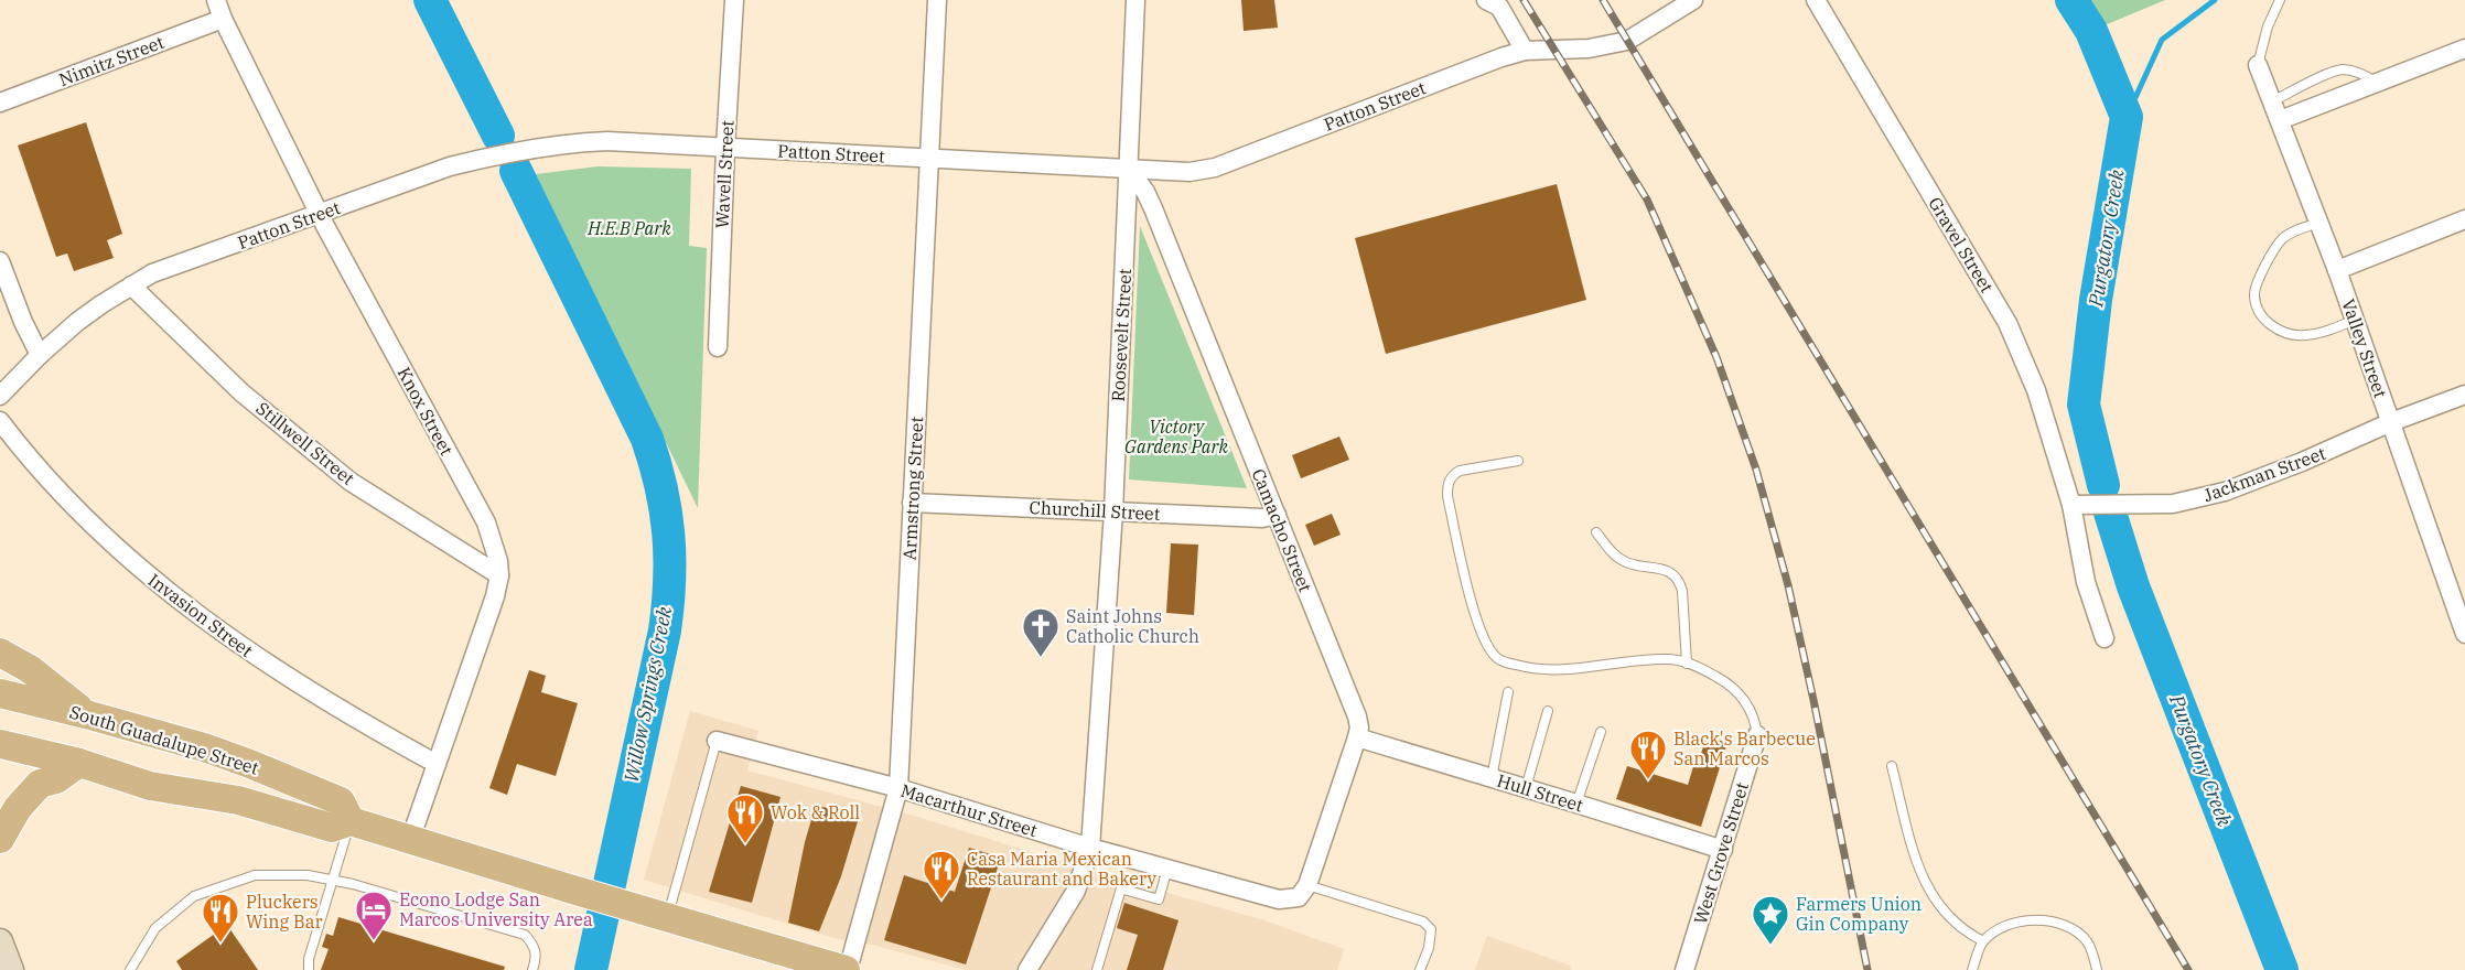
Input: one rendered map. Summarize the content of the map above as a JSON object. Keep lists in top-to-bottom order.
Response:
{
  "streets": {
    "main road": ["South Guadalupe Street"],
    "street": [
      "Nimitz Street",
      "Patton Street",
      "Wavell Street",
      "Gravel Street",
      "Roosevelt Street",
      "Valley Street",
      "Knox Street",
      "Stillwell Street",
      "Jackman Street",
      "Armstrong Street",
      "Churchill Street",
      "Camacho Street",
      "Invasion Street",
      "Hull Street",
      "Macarthur Street",
      "West Grove Street"
    ]
  },
  "crossings": [
    ["Nimitz Street", "Knox Street"],
    ["Patton Street", "Wavell Street"],
    ["Patton Street", "Roosevelt Street"],
    ["Patton Street", "Knox Street"],
    ["Patton Street", "Stillwell Street"],
    ["Patton Street", "Armstrong Street"],
    ["Patton Street", "Camacho Street"],
    ["Gravel Street", "Jackman Street"],
    ["Roosevelt Street", "Churchill Street"],
    ["Roosevelt Street", "Camacho Street"],
    ["Roosevelt Street", "Macarthur Street"],
    ["Valley Street", "Jackman Street"],
    ["Knox Street", "Stillwell Street"],
    ["Knox Street", "Invasion Street"],
    ["Knox Street", "South Guadalupe Street"],
    ["Armstrong Street", "Churchill Street"],
    ["Armstrong Street", "South Guadalupe Street"],
    ["Armstrong Street", "Macarthur Street"],
    ["Churchill Street", "Camacho Street"],
    ["Camacho Street", "Hull Street"],
    ["Camacho Street", "Macarthur Street"],
    ["Hull Street", "West Grove Street"]
  ],
  "water": ["Purgatory Creek", "Willow Springs Creek"],
  "parks": ["H.E.B Park", "Victory Gardens Park"],
  "places": {
    "church": ["Saint Johns Catholic Church"],
    "restaurant": [
      "Black's Barbecue San Marcos",
      "Wok & Roll",
      "Casa Maria Mexican Restaurant and Bakery",
      "Pluckers Wing Bar"
    ],
    "hotel": ["Econo Lodge San Marcos University Area"],
    "place": ["Farmers Union Gin Company"]
  }
}
